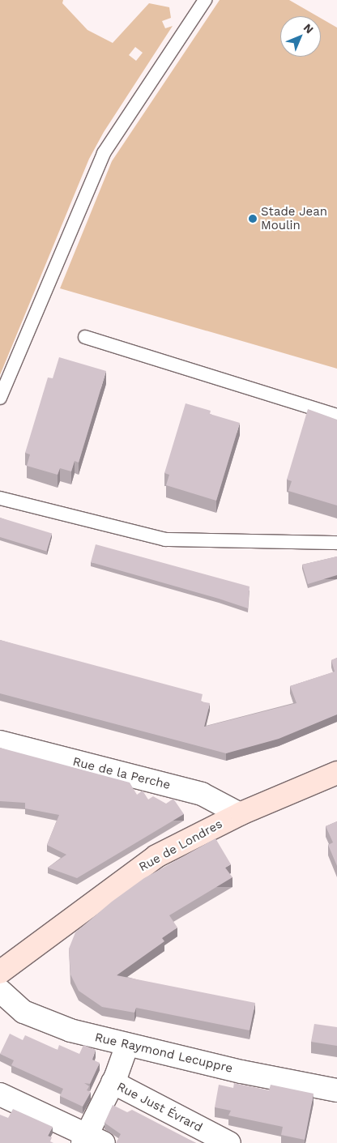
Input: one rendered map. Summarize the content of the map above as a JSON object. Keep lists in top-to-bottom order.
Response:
{
  "streets": {
    "street": [
      "Rue de la Perche",
      "Rue de Londres",
      "Rue Raymond Lecuppre",
      "Rue Just Évrard"
    ]
  },
  "crossings": [
    ["Rue de la Perche", "Rue de Londres"]
  ],
  "places": ["Stade Jean Moulin"],
  "north": "top right"
}
